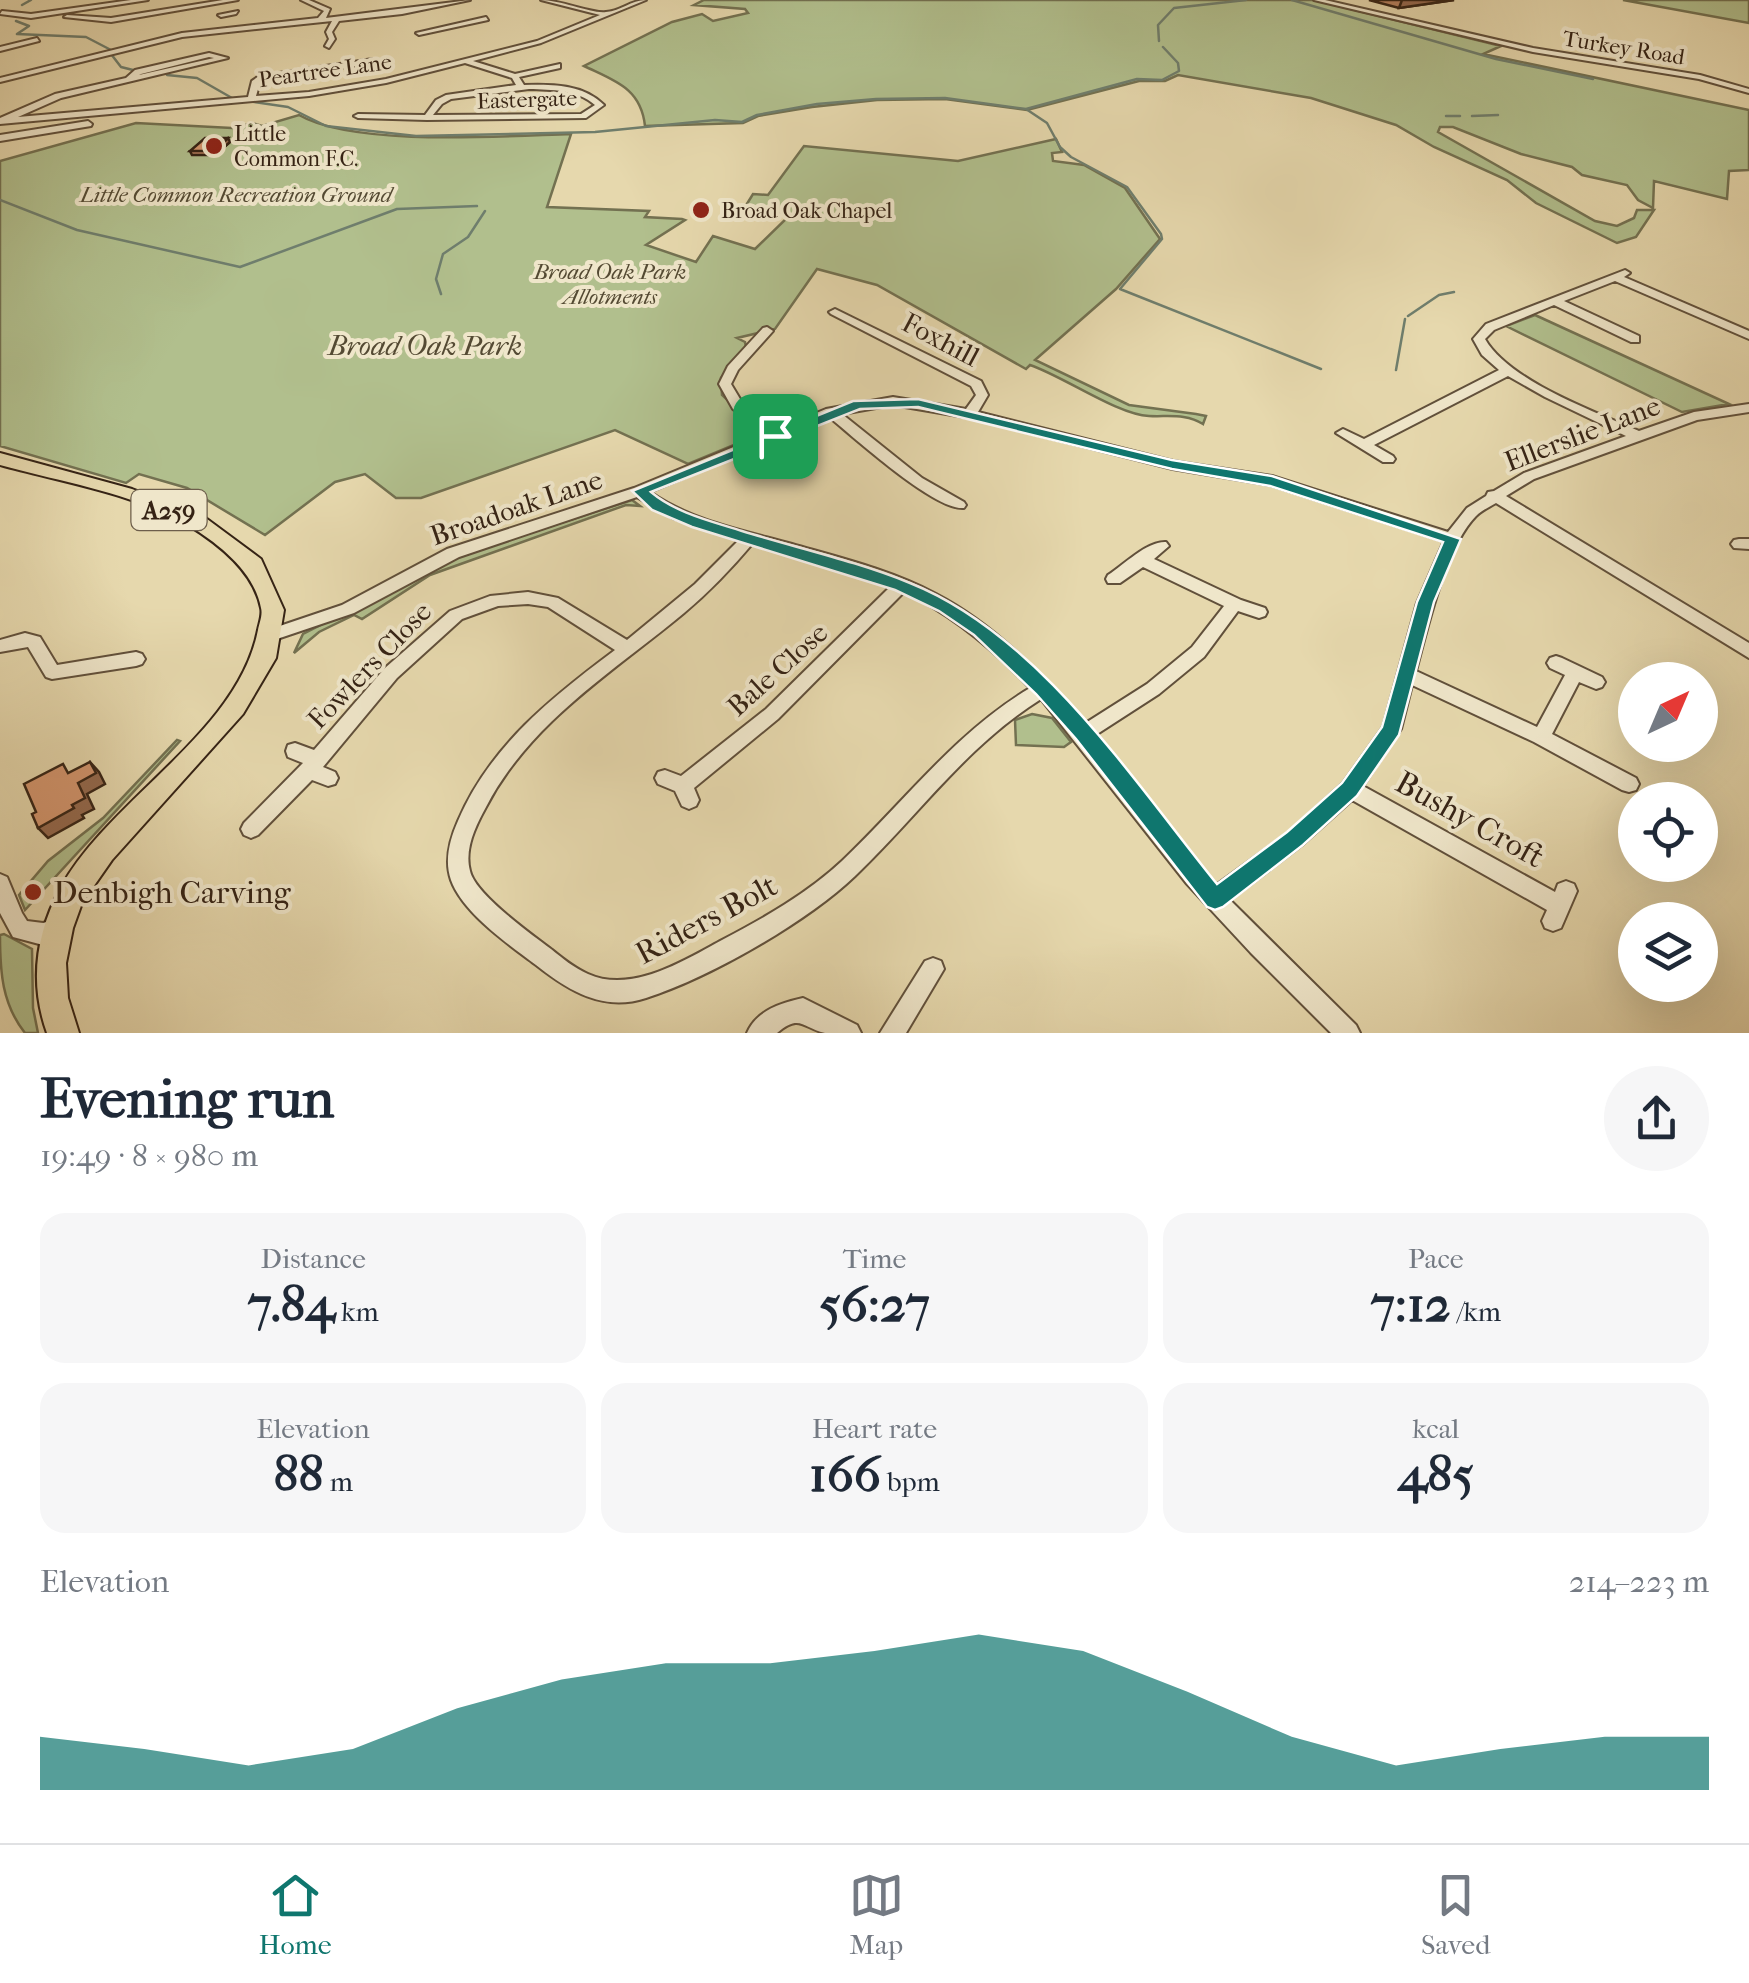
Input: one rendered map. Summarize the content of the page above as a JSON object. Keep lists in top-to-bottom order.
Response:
{
  "streets": {
    "highway": ["A259"],
    "street": [
      "Turkey Road",
      "Peartree Lane",
      "Eastergate",
      "Foxhill",
      "Ellerslie Lane",
      "Broadoak Lane",
      "Fowlers Close",
      "Bale Close",
      "Bushy Croft",
      "Riders Bolt"
    ]
  },
  "crossings": [
    ["Peartree Lane", "Eastergate"],
    ["Foxhill", "Broadoak Lane"],
    ["Ellerslie Lane", "Broadoak Lane"],
    ["Ellerslie Lane", "Bushy Croft"],
    ["Broadoak Lane", "A259"],
    ["Fowlers Close", "Riders Bolt"]
  ],
  "parks": ["Little Common Recreation Ground", "Broad Oak Park Allotments", "Broad Oak Park"],
  "places": ["Little Common F.C.", "Broad Oak Chapel", "Denbigh Carving"],
  "north": "top right",
  "page": {
    "heading": ["Evening run", "19:49 · 8 × 980 m"],
    "stats": [
      ["Distance", "7.84 km"],
      ["Time", "56:27"],
      ["Pace", "7:12 /km"],
      ["Elevation", "88 m"],
      ["Heart rate", "166 bpm"],
      ["kcal", "485"]
    ],
    "chart": ["Elevation", "214–223 m"],
    "tabs": ["Home", "Map", "Saved"]
  }
}
